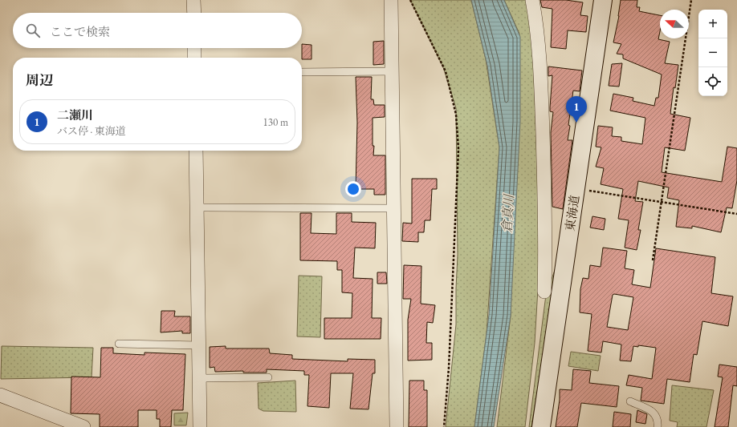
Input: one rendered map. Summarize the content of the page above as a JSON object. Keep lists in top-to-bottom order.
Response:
{
  "streets": {
    "main road": ["東海道"]
  },
  "water": ["倉真川"],
  "north": "left",
  "page": {
    "map_buttons": ["+", "−"],
    "search": "ここで検索",
    "heading": "周辺",
    "pins": "1",
    "list": [
      {
        "mark": "1",
        "name": "二瀬川",
        "note": "バス停 · 東海道",
        "value": "130 m"
      }
    ]
  }
}
